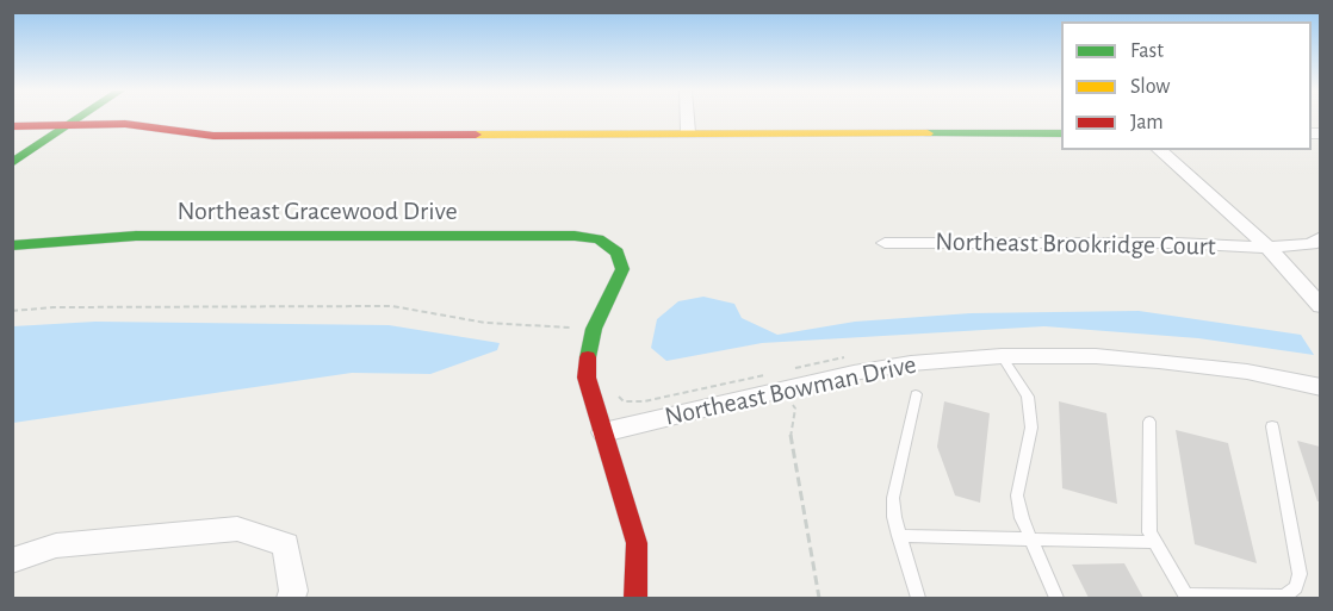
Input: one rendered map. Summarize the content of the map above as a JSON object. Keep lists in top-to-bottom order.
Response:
{
  "streets": {
    "street": ["Northeast Gracewood Drive", "Northeast Brookridge Court", "Northeast Bowman Drive"]
  },
  "legend": ["Fast", "Slow", "Jam"]
}
